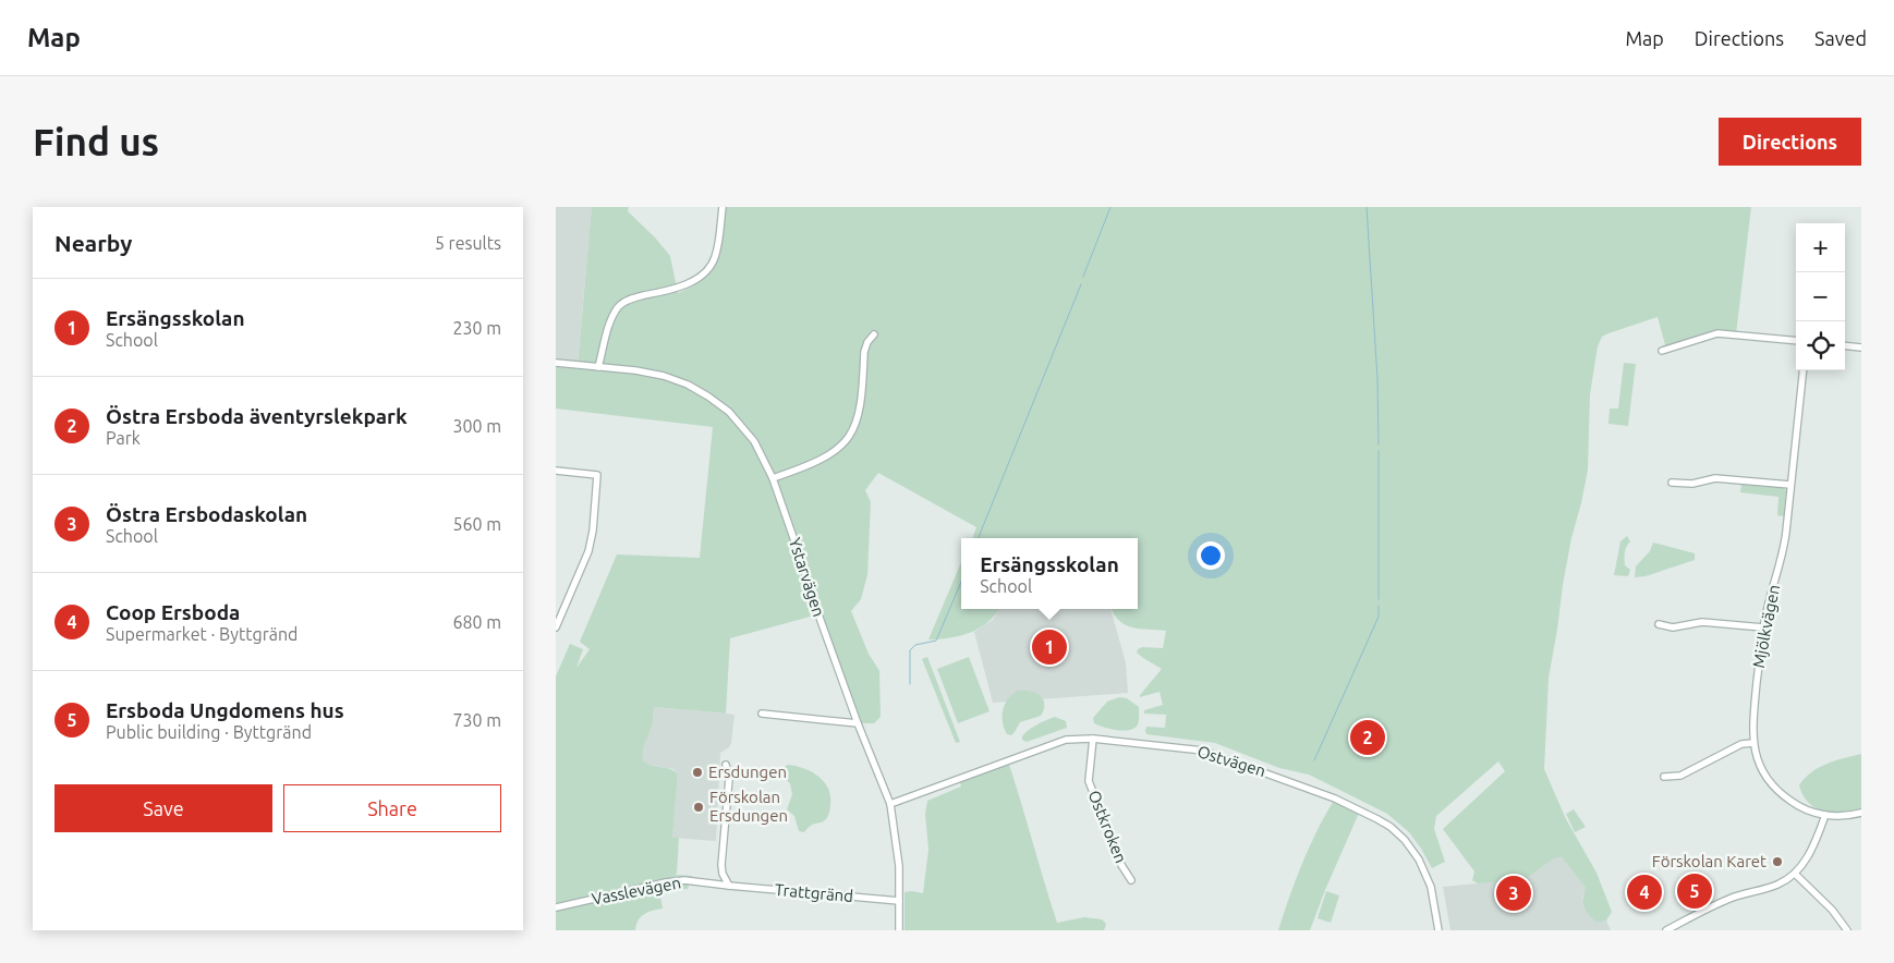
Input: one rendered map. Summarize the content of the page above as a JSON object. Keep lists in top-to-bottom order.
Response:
{
  "streets": {
    "street": [
      "Ystarvägen",
      "Mjölkvägen",
      "Ostvägen",
      "Ostkroken",
      "Vasslevägen",
      "Trattgränd"
    ]
  },
  "crossings": [
    ["Ystarvägen", "Ostvägen"],
    ["Ystarvägen", "Trattgränd"],
    ["Ostvägen", "Ostkroken"],
    ["Vasslevägen", "Trattgränd"]
  ],
  "places": ["Ersdungen", "Förskolan Ersdungen", "Förskolan Karet"],
  "page": {
    "header": "Map",
    "nav": ["Map", "Directions", "Saved"],
    "buttons": [
      "Directions",
      ["Save", "Share"]
    ],
    "title": "Find us",
    "heading": ["Nearby", "5 results"],
    "map_buttons": ["+", "−"],
    "list": [
      {
        "mark": "1",
        "name": "Ersängsskolan",
        "note": "School",
        "value": "230 m"
      },
      {
        "mark": "2",
        "name": "Östra Ersboda äventyrslekpark",
        "note": "Park",
        "value": "300 m"
      },
      {
        "mark": "3",
        "name": "Östra Ersbodaskolan",
        "note": "School",
        "value": "560 m"
      },
      {
        "mark": "4",
        "name": "Coop Ersboda",
        "note": "Supermarket · Byttgränd",
        "value": "680 m"
      },
      {
        "mark": "5",
        "name": "Ersboda Ungdomens hus",
        "note": "Public building · Byttgränd",
        "value": "730 m"
      }
    ],
    "popup": ["Ersängsskolan", "School"],
    "pins": [
      "1",
      "2",
      "5",
      "4",
      "3"
    ]
  }
}
